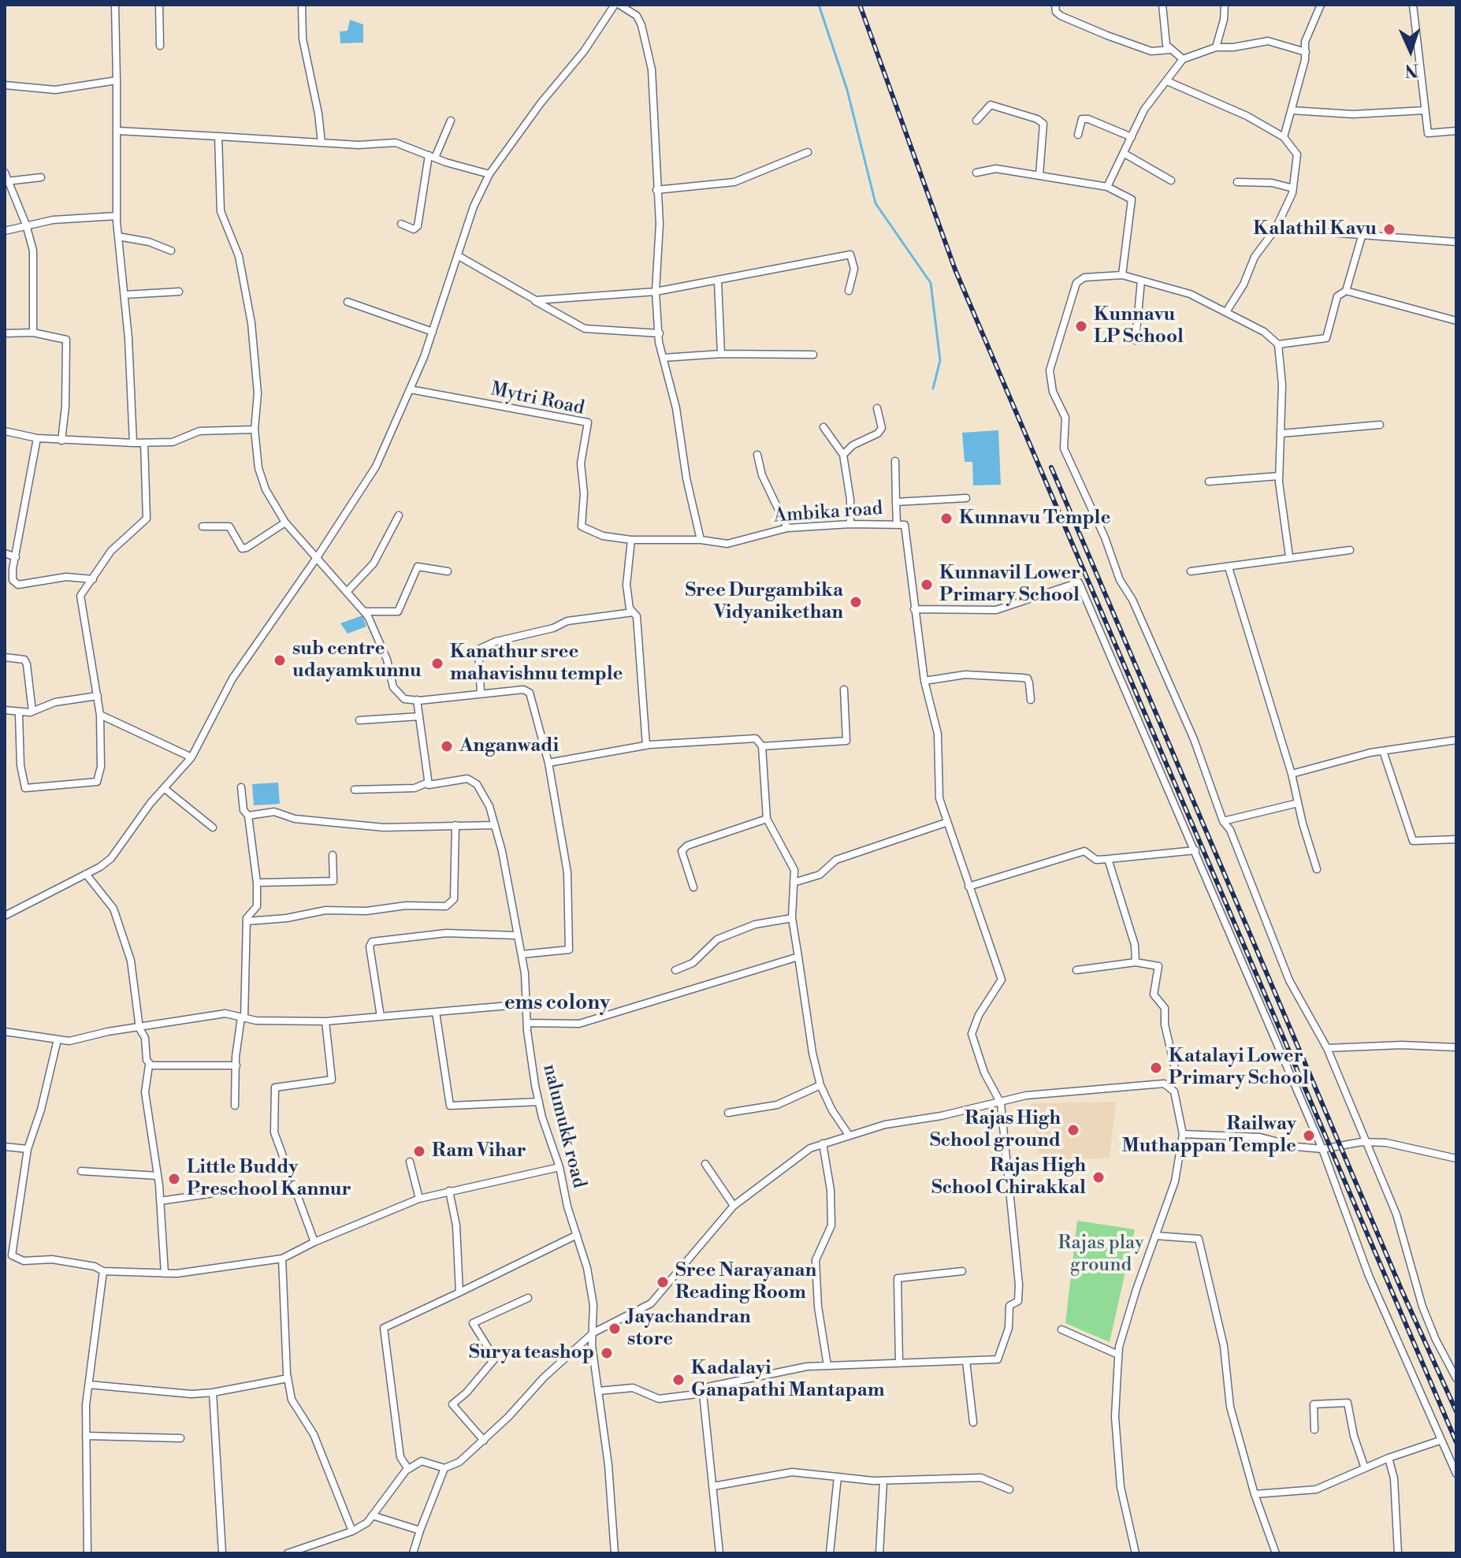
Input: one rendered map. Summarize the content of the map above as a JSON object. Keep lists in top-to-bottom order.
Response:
{
  "streets": {
    "street": ["Mytri Road", "Ambika road", "nalumukk road"]
  },
  "crossings": [
    ["Mytri Road", "Ambika road"]
  ],
  "districts": ["ems colony"],
  "parks": ["Rajas play ground"],
  "places": [
    "Kalathil Kavu",
    "Kunnavu LP School",
    "Kunnavu Temple",
    "Kunnavil Lower Primary School",
    "Sree Durgambika Vidyanikethan",
    "sub centre udayamkunnu",
    "Kanathur sree mahavishnu temple",
    "Anganwadi",
    "Katalayi Lower Primary School",
    "Rajas High School ground",
    "Railway Muthappan Temple",
    "Ram Vihar",
    "Rajas High School Chirakkal",
    "Little Buddy Preschool Kannur",
    "Sree Narayanan Reading Room",
    "Jayachandran store",
    "Surya teashop",
    "Kadalayi Ganapathi Mantapam"
  ],
  "north": "bottom"
}
